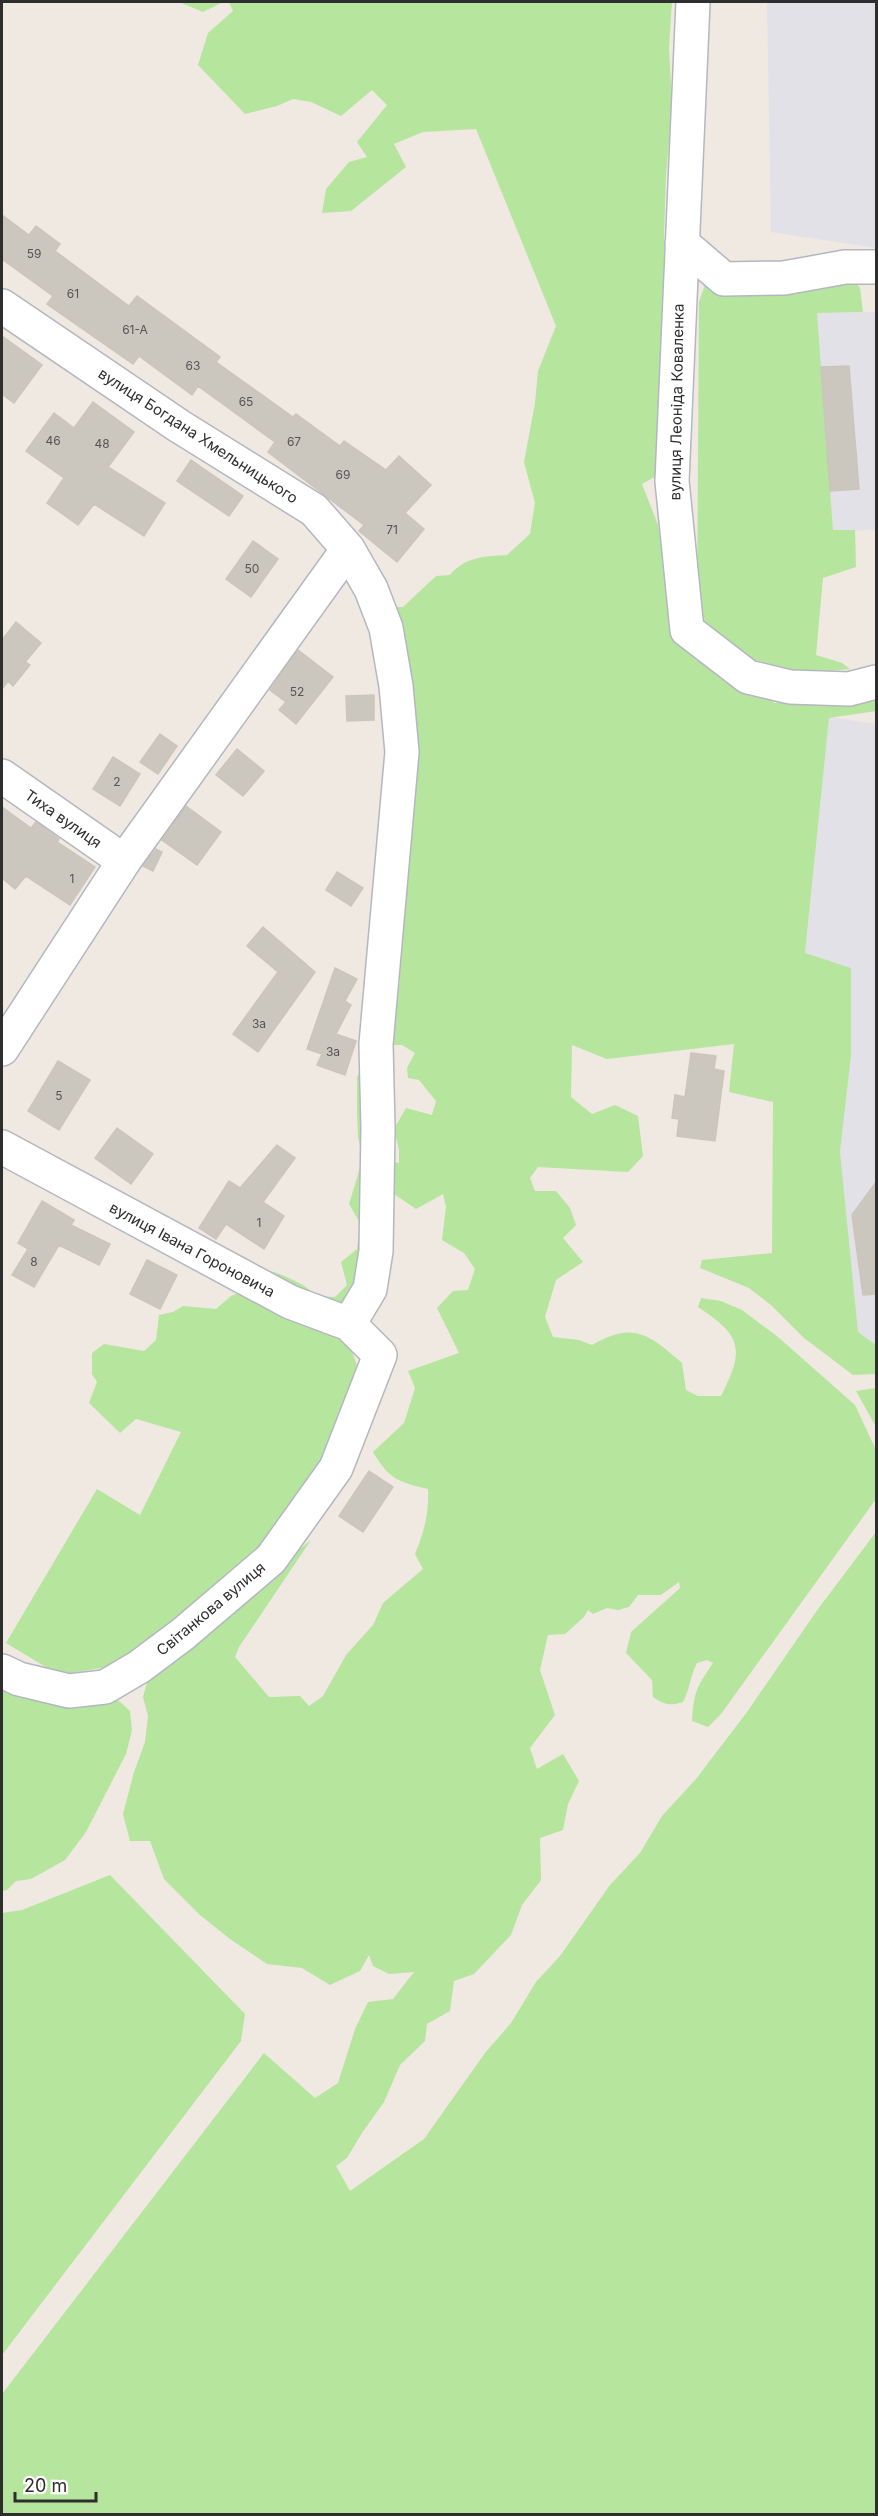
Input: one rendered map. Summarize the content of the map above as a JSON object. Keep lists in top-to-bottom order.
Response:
{
  "streets": {
    "street": [
      "вулиця Леоніда Коваленка",
      "вулиця Богдана Хмельницького",
      "Тиха вулиця",
      "вулиця Івана Гороновича",
      "Світанкова вулиця"
    ]
  },
  "crossings": [
    ["вулиця Богдана Хмельницького", "вулиця Івана Гороновича"],
    ["вулиця Івана Гороновича", "Світанкова вулиця"]
  ],
  "house_numbers": [
    "59",
    "61",
    "61-А",
    "63",
    "65",
    "46",
    "67",
    "48",
    "69",
    "71",
    "50",
    "52",
    "2",
    "1",
    "3а",
    "3а",
    "5",
    "1",
    "8"
  ],
  "scale_bar": "20 m"
}
